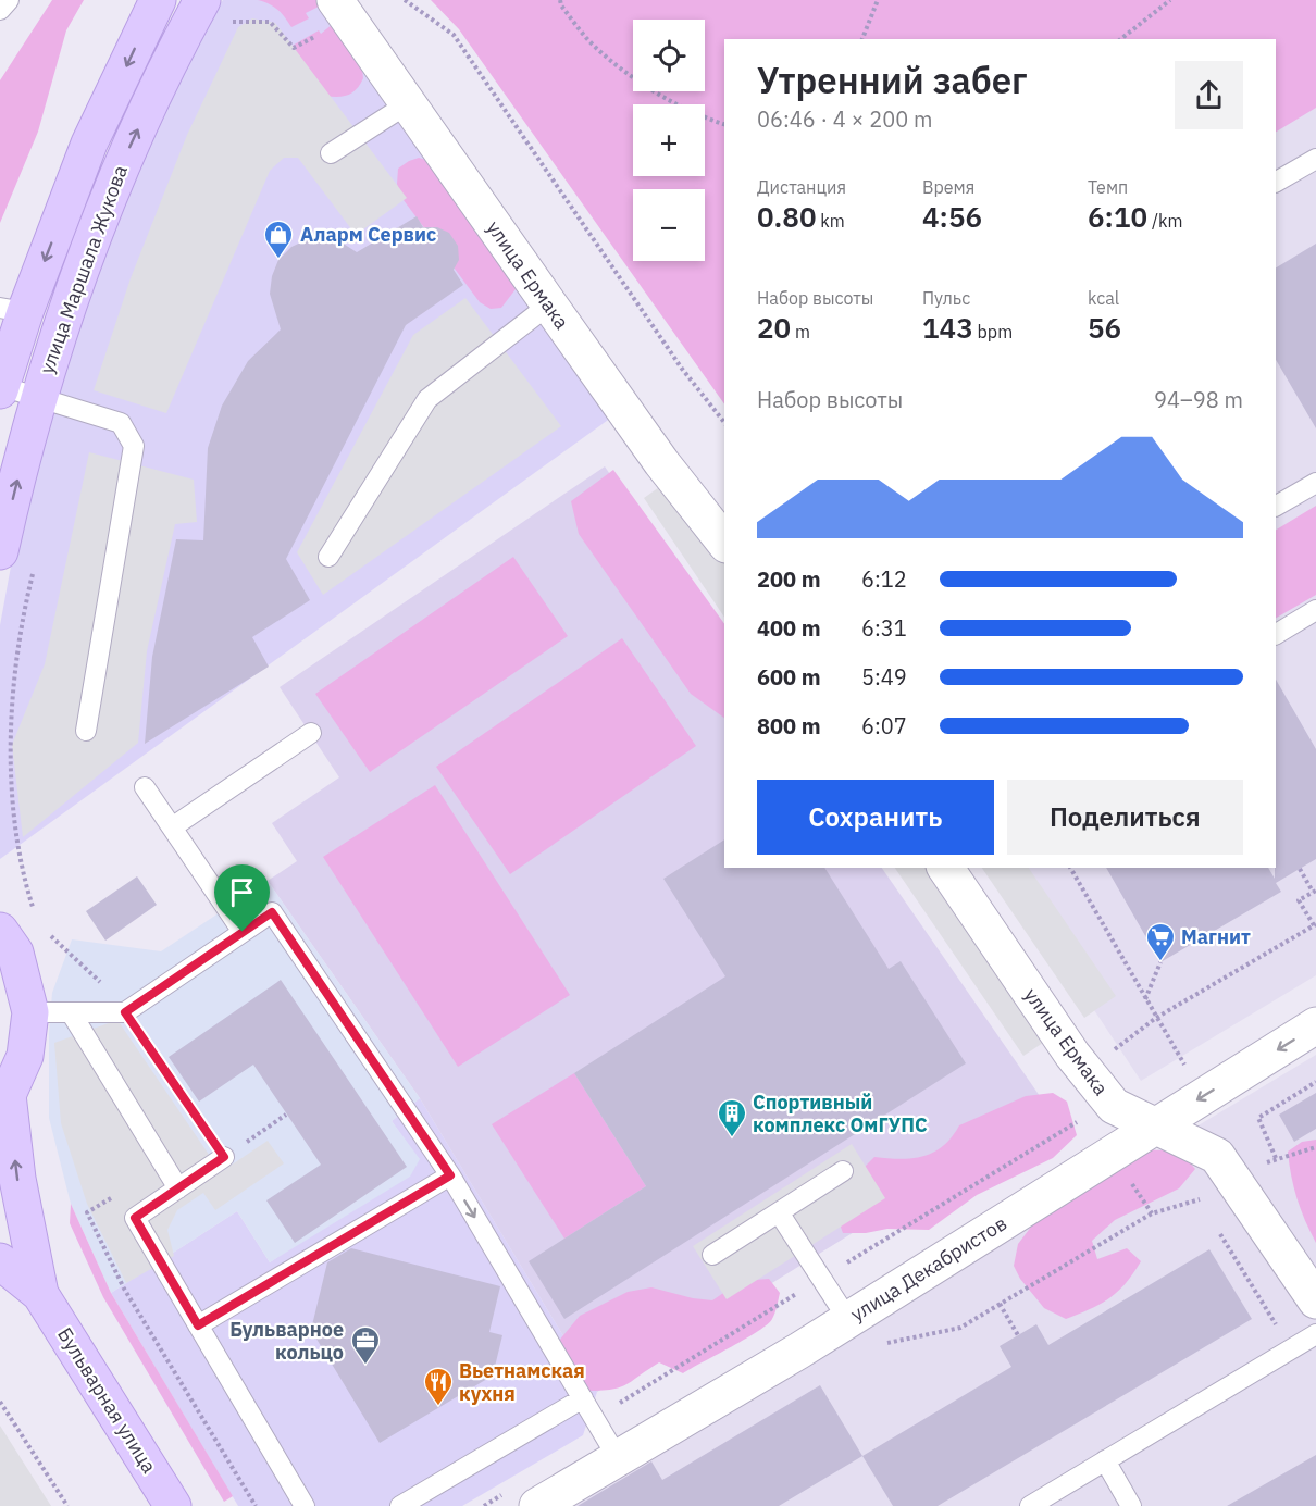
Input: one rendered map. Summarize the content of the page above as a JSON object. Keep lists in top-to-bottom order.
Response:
{
  "streets": {
    "main road": ["улица Маршала Жукова", "Бульварная улица"],
    "street": ["улица Ермака", "улица Декабристов"]
  },
  "crossings": [
    ["улица Ермака", "улица Декабристов"]
  ],
  "one_way": ["Бульварная улица"],
  "places": {
    "shop": ["Аларм Сервис"],
    "supermarket": ["Магнит"],
    "building": ["Спортивный комплекс ОмГУПС"],
    "office": ["Бульварное кольцо"],
    "restaurant": ["Вьетнамская кухня"]
  },
  "page": {
    "map_buttons": ["+", "−"],
    "heading": ["Утренний забег", "06:46 · 4 × 200 m"],
    "stats": [
      ["Дистанция", "0.80 km"],
      ["Время", "4:56"],
      ["Темп", "6:10 /km"],
      ["Набор высоты", "20 m"],
      ["Пульс", "143 bpm"],
      ["kcal", "56"]
    ],
    "chart": ["Набор высоты", "94–98 m"],
    "list": [
      {
        "name": "200 m",
        "note": "6:12"
      },
      {
        "name": "400 m",
        "note": "6:31"
      },
      {
        "name": "600 m",
        "note": "5:49"
      },
      {
        "name": "800 m",
        "note": "6:07"
      }
    ],
    "buttons": ["Сохранить", "Поделиться"]
  }
}
